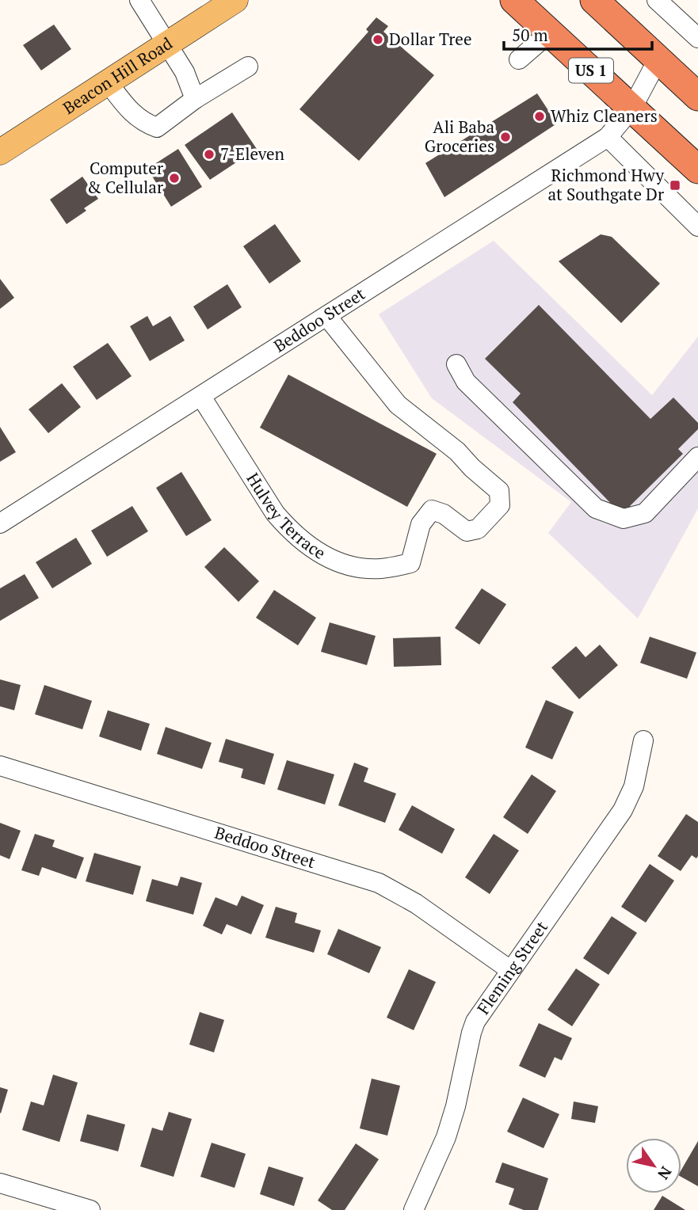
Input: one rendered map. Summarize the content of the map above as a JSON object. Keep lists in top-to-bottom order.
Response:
{
  "streets": {
    "highway": ["US 1"],
    "main road": ["Beacon Hill Road"],
    "street": ["Beddoo Street", "Hulvey Terrace", "Fleming Street"]
  },
  "crossings": [
    ["US 1", "Beddoo Street"],
    ["Beddoo Street", "Hulvey Terrace"],
    ["Beddoo Street", "Fleming Street"]
  ],
  "places": {
    "other": [
      "Dollar Tree",
      "Whiz Cleaners",
      "Ali Baba Groceries",
      "7-Eleven",
      "Computer & Cellular"
    ],
    "transit": ["Richmond Hwy at Southgate Dr"]
  },
  "scale_bar": "50 m",
  "north": "bottom right"
}
